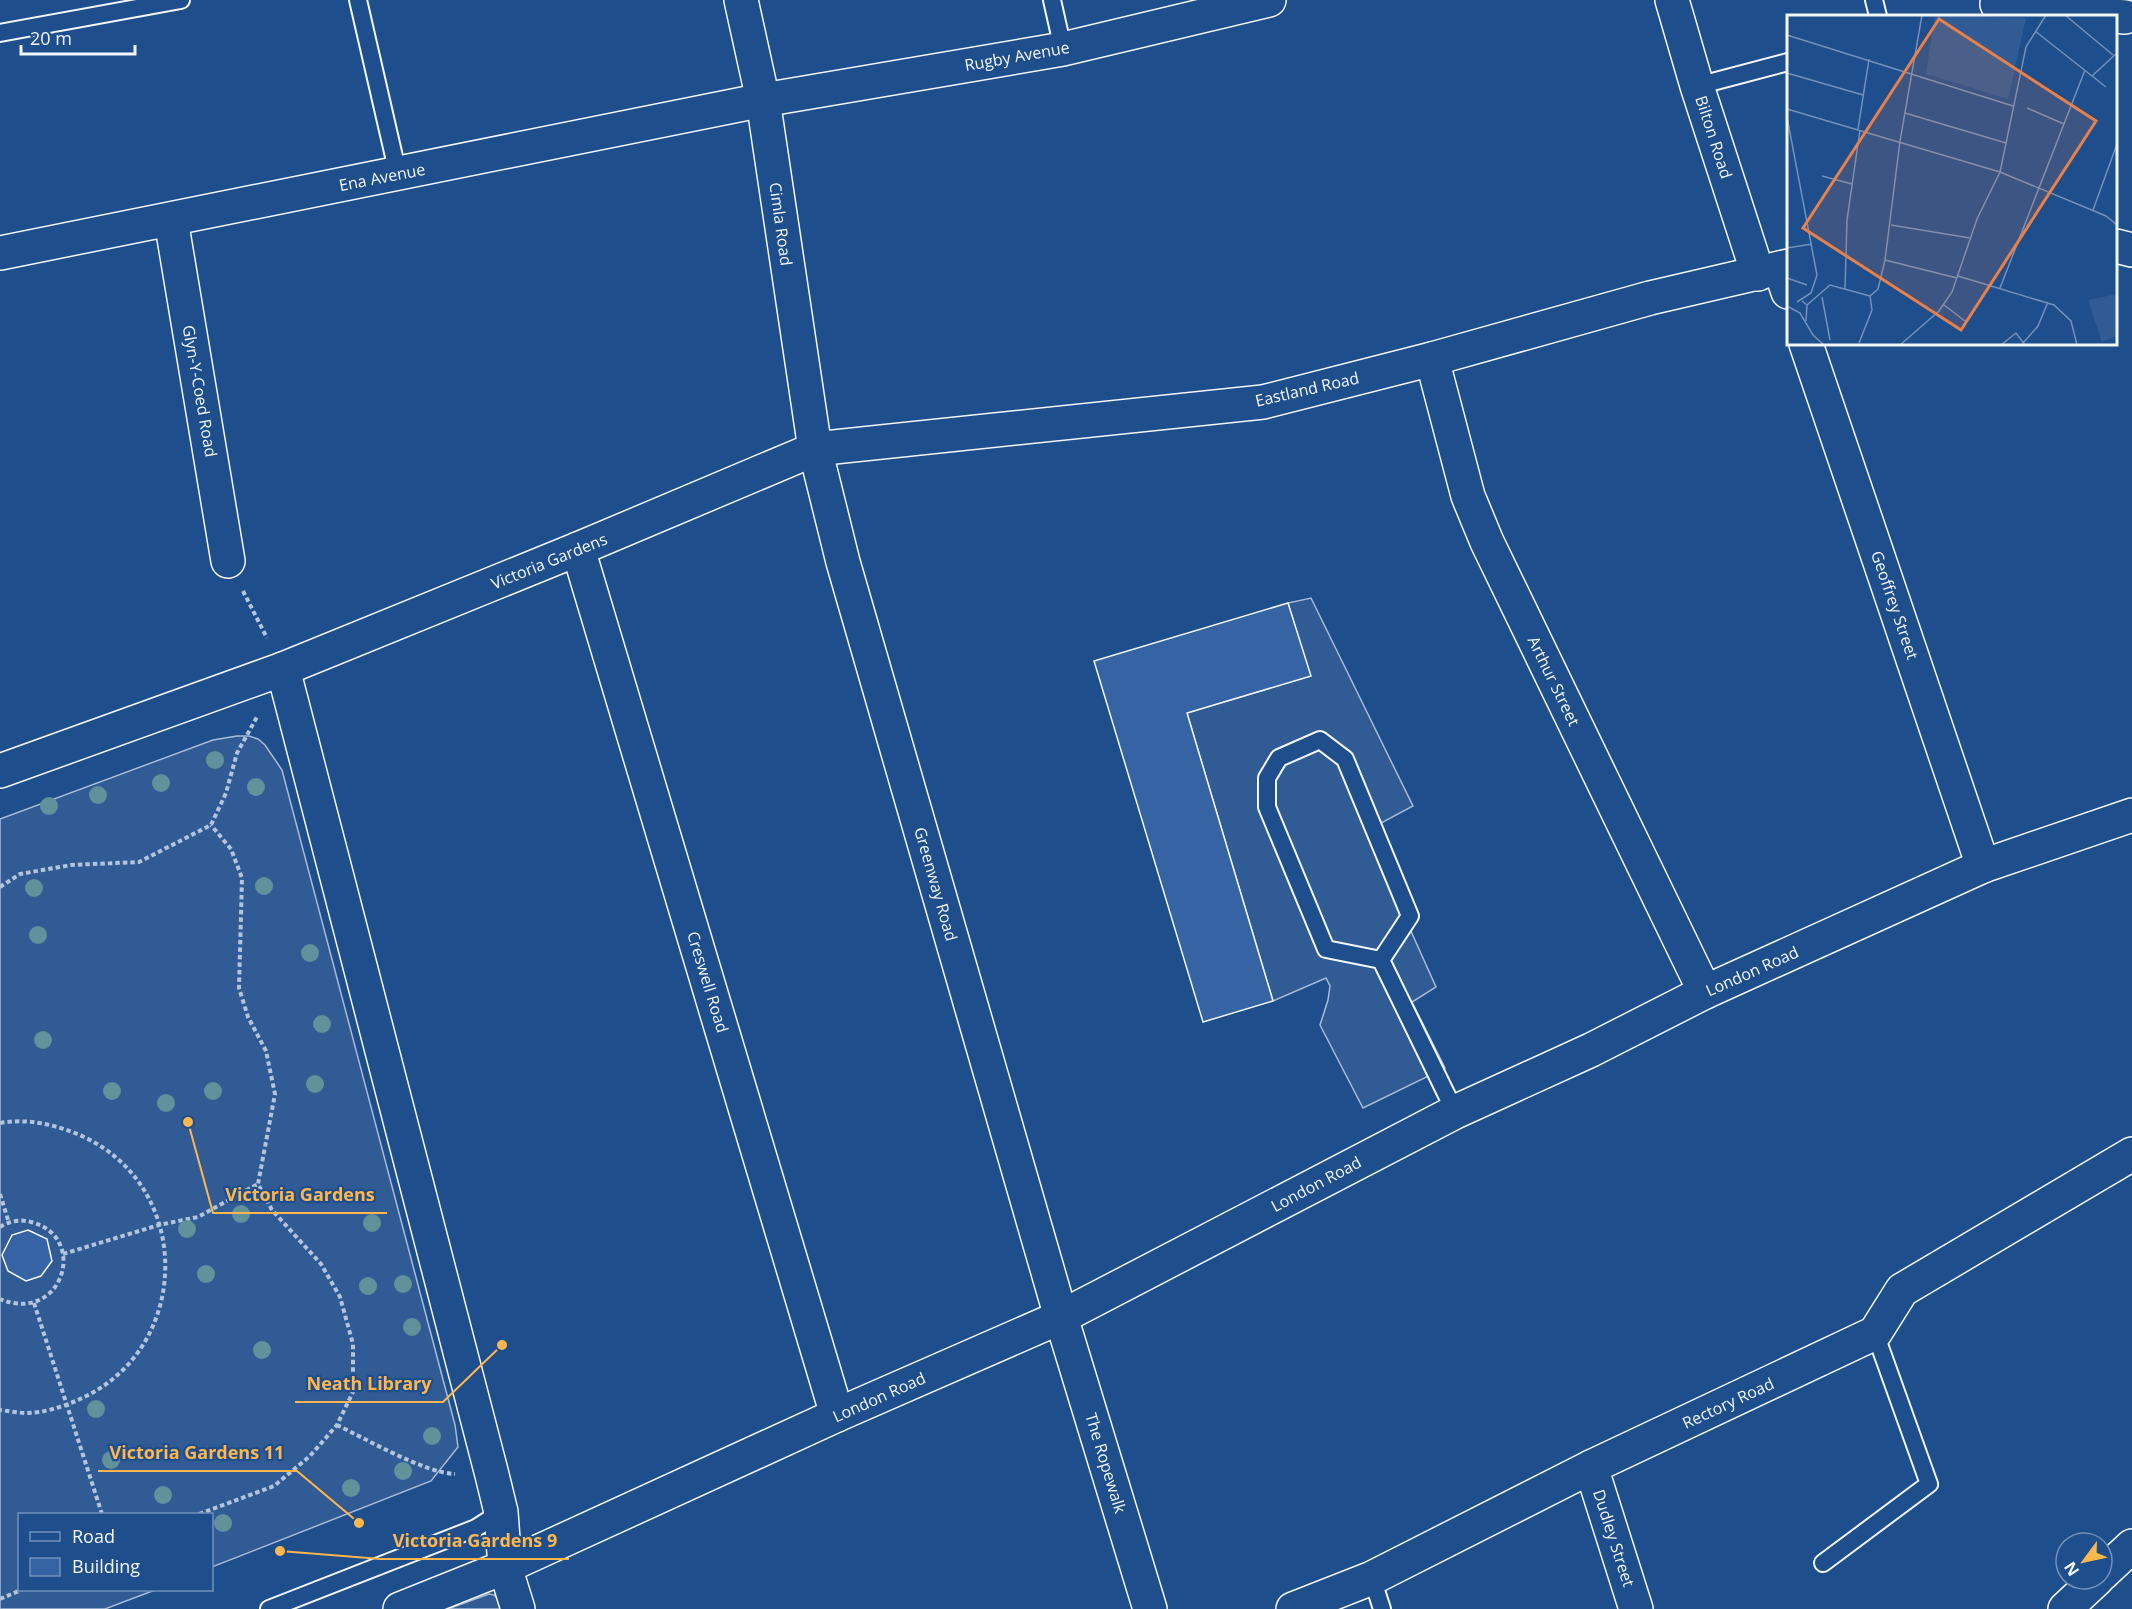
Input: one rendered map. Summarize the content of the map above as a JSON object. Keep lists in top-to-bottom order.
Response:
{
  "streets": {
    "street": [
      "Rugby Avenue",
      "Bilton Road",
      "Ena Avenue",
      "Cimla Road",
      "Eastland Road",
      "Glyn-Y-Coed Road",
      "Victoria Gardens",
      "Geoffrey Street",
      "Arthur Street",
      "Greenway Road",
      "London Road",
      "Creswell Road",
      "Rectory Road",
      "The Ropewalk",
      "Dudley Street"
    ]
  },
  "crossings": [
    ["Rugby Avenue", "Ena Avenue"],
    ["Rugby Avenue", "Cimla Road"],
    ["Bilton Road", "Eastland Road"],
    ["Ena Avenue", "Cimla Road"],
    ["Ena Avenue", "Glyn-Y-Coed Road"],
    ["Cimla Road", "Eastland Road"],
    ["Cimla Road", "Victoria Gardens"],
    ["Cimla Road", "Greenway Road"],
    ["Eastland Road", "Victoria Gardens"],
    ["Eastland Road", "Arthur Street"],
    ["Eastland Road", "Greenway Road"],
    ["Victoria Gardens", "Greenway Road"],
    ["Victoria Gardens", "Creswell Road"],
    ["Geoffrey Street", "London Road"],
    ["Arthur Street", "London Road"],
    ["Greenway Road", "London Road"],
    ["Greenway Road", "The Ropewalk"],
    ["London Road", "Creswell Road"],
    ["London Road", "The Ropewalk"],
    ["Rectory Road", "Dudley Street"]
  ],
  "places": [
    "Victoria Gardens",
    "Neath Library",
    "Victoria Gardens 11",
    "Victoria Gardens 9"
  ],
  "legend": ["Road", "Building"],
  "scale_bar": "20 m",
  "north": "bottom left"
}
